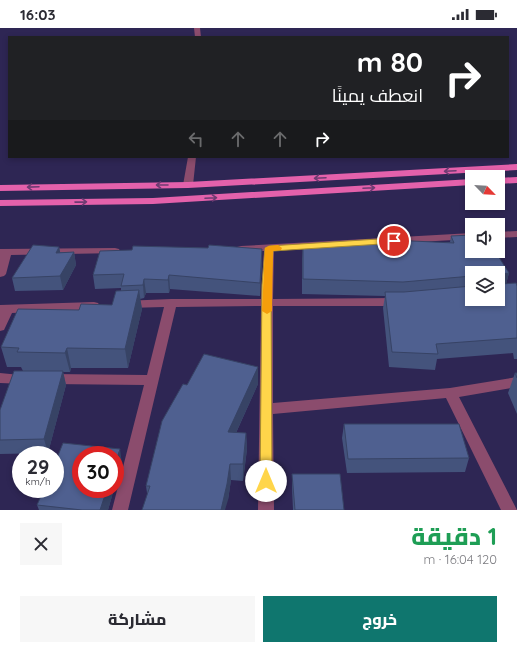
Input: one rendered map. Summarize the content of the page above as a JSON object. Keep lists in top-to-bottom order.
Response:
{
  "north": "bottom right",
  "page": {
    "status": "16:03",
    "turn": ["80 m", "انعطف يمينًا"],
    "speed": "29 km/h",
    "limit": "30",
    "heading": ["1 دقيقة", "120 m · 16:04"],
    "buttons": ["خروج", "مشاركة"]
  }
}
